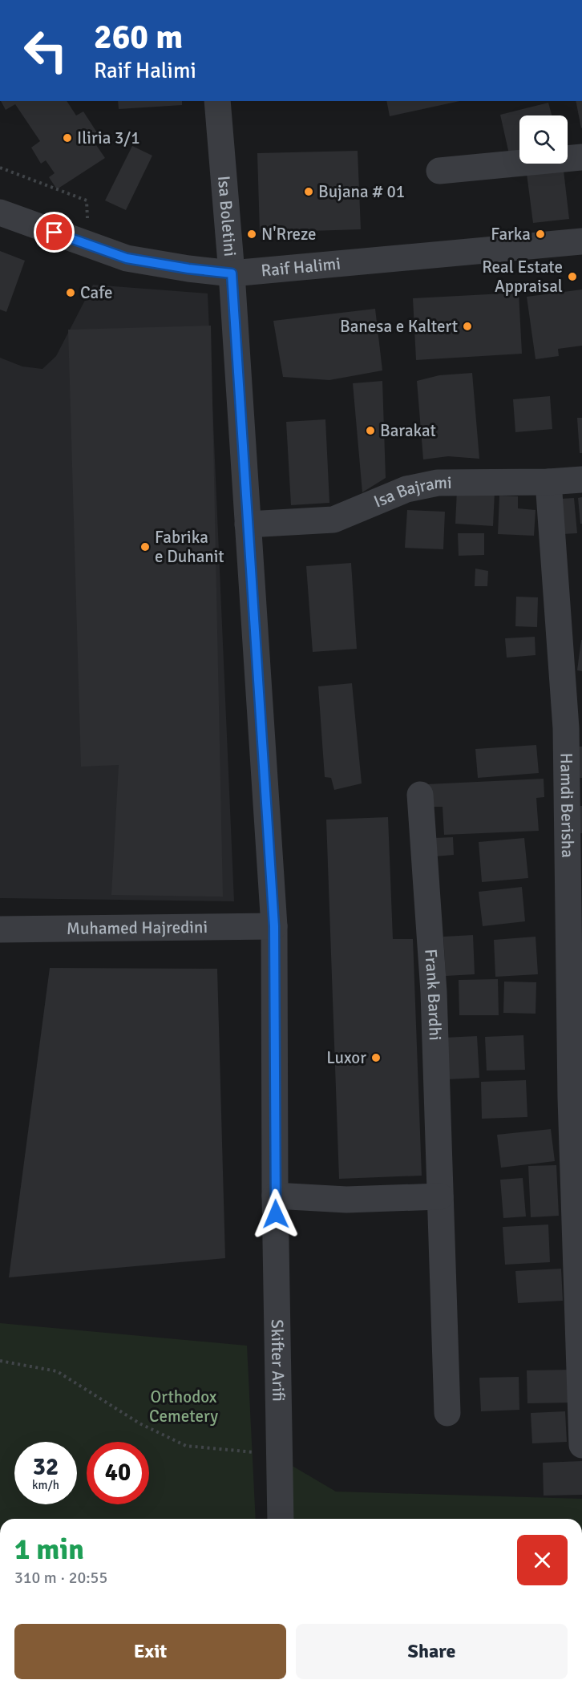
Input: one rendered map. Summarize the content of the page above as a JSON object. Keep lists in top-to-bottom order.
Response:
{
  "streets": {
    "street": [
      "Isa Boletini",
      "Raif Halimi",
      "Isa Bajrami",
      "Hamdi Berisha",
      "Muhamed Hajredini",
      "Frank Bardhi",
      "Skifter Arifi"
    ]
  },
  "crossings": [
    ["Isa Boletini", "Raif Halimi"],
    ["Isa Boletini", "Isa Bajrami"],
    ["Isa Boletini", "Muhamed Hajredini"],
    ["Isa Boletini", "Skifter Arifi"],
    ["Isa Bajrami", "Hamdi Berisha"]
  ],
  "parks": ["Orthodox Cemetery"],
  "places": [
    "Iliria 3/1",
    "Bujana # 01",
    "N'Rreze",
    "Farka",
    "Real Estate Appraisal",
    "Cafe",
    "Banesa e Kaltert",
    "Barakat",
    "Fabrika e Duhanit",
    "Luxor"
  ],
  "page": {
    "turn": ["260 m", "Raif Halimi"],
    "speed": "32 km/h",
    "limit": "40",
    "heading": ["1 min", "310 m · 20:55"],
    "buttons": ["Exit", "Share"]
  }
}
